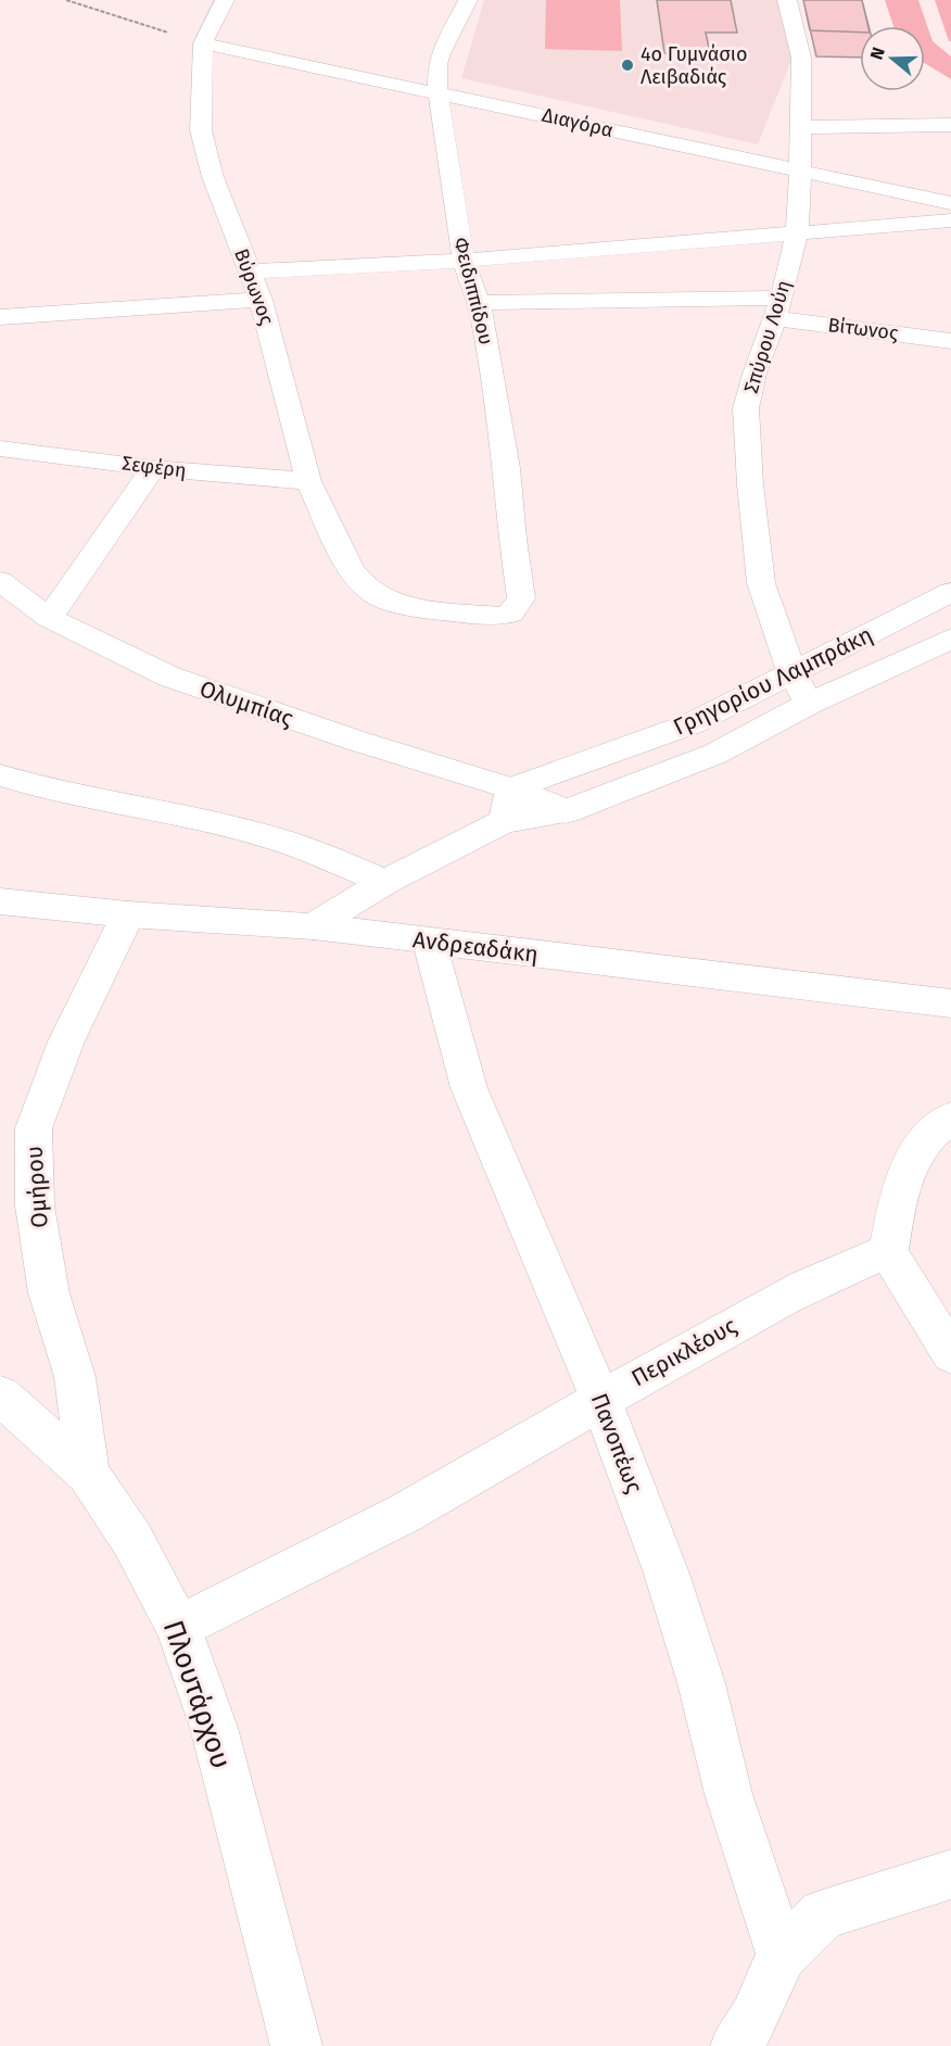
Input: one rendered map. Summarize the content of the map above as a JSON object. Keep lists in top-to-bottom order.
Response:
{
  "streets": {
    "street": [
      "Διαγόρα",
      "Βύρωνος",
      "Φειδιππίδου",
      "Βίτωνος",
      "Σπύρου Λούη",
      "Σεφέρη",
      "Γρηγορίου Λαμπράκη",
      "Ολυμπίας",
      "Ανδρεαδάκη",
      "Ομήρου",
      "Περικλέους",
      "Πανοπέως",
      "Πλουτάρχου"
    ]
  },
  "crossings": [
    ["Διαγόρα", "Βύρωνος"],
    ["Διαγόρα", "Φειδιππίδου"],
    ["Διαγόρα", "Σπύρου Λούη"],
    ["Βύρωνος", "Φειδιππίδου"],
    ["Βύρωνος", "Σεφέρη"],
    ["Φειδιππίδου", "Βίτωνος"],
    ["Βίτωνος", "Σπύρου Λούη"],
    ["Σπύρου Λούη", "Γρηγορίου Λαμπράκη"],
    ["Γρηγορίου Λαμπράκη", "Ολυμπίας"],
    ["Γρηγορίου Λαμπράκη", "Ανδρεαδάκη"],
    ["Ανδρεαδάκη", "Ομήρου"],
    ["Ανδρεαδάκη", "Πανοπέως"],
    ["Ομήρου", "Πλουτάρχου"],
    ["Περικλέους", "Πανοπέως"],
    ["Περικλέους", "Πλουτάρχου"]
  ],
  "places": ["4o Γυμνάσιο Λειβαδιάς"],
  "north": "left"
}
